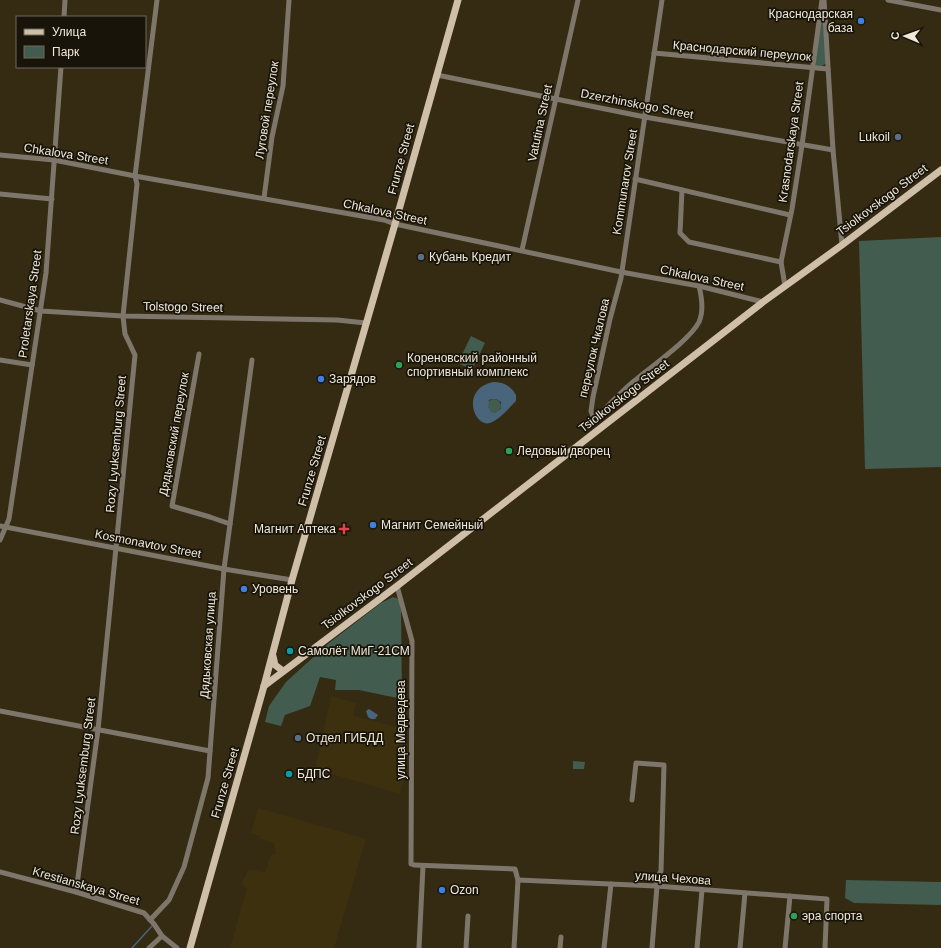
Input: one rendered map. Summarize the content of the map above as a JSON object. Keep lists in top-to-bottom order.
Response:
{
  "streets": {
    "main road": ["Frunze Street", "Tsiolkovskogo Street"],
    "street": [
      "Краснодарский переулок",
      "Dzerzhinskogo Street",
      "Луговой переулок",
      "Vatutina Street",
      "Krasnodarskaya Street",
      "Chkalova Street",
      "Kommunarov Street",
      "Proletarskaya Street",
      "Tolstogo Street",
      "переулок Чкалова",
      "Дядьковский переулок",
      "Rozy Lyuksemburg Street",
      "Kosmonavtov Street",
      "Дядьковская улица",
      "улица Медведева",
      "улица Чехова",
      "Krestianskaya Street"
    ]
  },
  "crossings": [
    ["Краснодарский переулок", "Krasnodarskaya Street"],
    ["Краснодарский переулок", "Kommunarov Street"],
    ["Dzerzhinskogo Street", "Vatutina Street"],
    ["Dzerzhinskogo Street", "Krasnodarskaya Street"],
    ["Dzerzhinskogo Street", "Frunze Street"],
    ["Dzerzhinskogo Street", "Kommunarov Street"],
    ["Луговой переулок", "Chkalova Street"],
    ["Vatutina Street", "Chkalova Street"],
    ["Krasnodarskaya Street", "Tsiolkovskogo Street"],
    ["Chkalova Street", "Frunze Street"],
    ["Chkalova Street", "Kommunarov Street"],
    ["Chkalova Street", "Tsiolkovskogo Street"],
    ["Chkalova Street", "Proletarskaya Street"],
    ["Chkalova Street", "переулок Чкалова"],
    ["Chkalova Street", "Rozy Lyuksemburg Street"],
    ["Frunze Street", "Tsiolkovskogo Street"],
    ["Frunze Street", "Tolstogo Street"],
    ["Frunze Street", "Kosmonavtov Street"],
    ["Kommunarov Street", "переулок Чкалова"],
    ["Tsiolkovskogo Street", "улица Медведева"],
    ["Proletarskaya Street", "Tolstogo Street"],
    ["Proletarskaya Street", "Kosmonavtov Street"],
    ["Tolstogo Street", "Rozy Lyuksemburg Street"],
    ["Дядьковский переулок", "Дядьковская улица"],
    ["Rozy Lyuksemburg Street", "Kosmonavtov Street"],
    ["Rozy Lyuksemburg Street", "Krestianskaya Street"],
    ["Kosmonavtov Street", "Дядьковская улица"],
    ["Дядьковская улица", "Krestianskaya Street"]
  ],
  "places": {
    "other": [
      "Краснодарская база",
      "Lukoil",
      "Кубань Кредит",
      "Кореновский районный спортивный комплекс",
      "Зарядов",
      "Ледовый дворец",
      "Магнит Семейный",
      "Уровень",
      "Самолёт МиГ-21СМ",
      "Отдел ГИБДД",
      "БДПС",
      "Ozon",
      "эра спорта"
    ],
    "health": ["Магнит Аптека"]
  },
  "legend": ["Улица", "Парк"],
  "north": "left"
}
